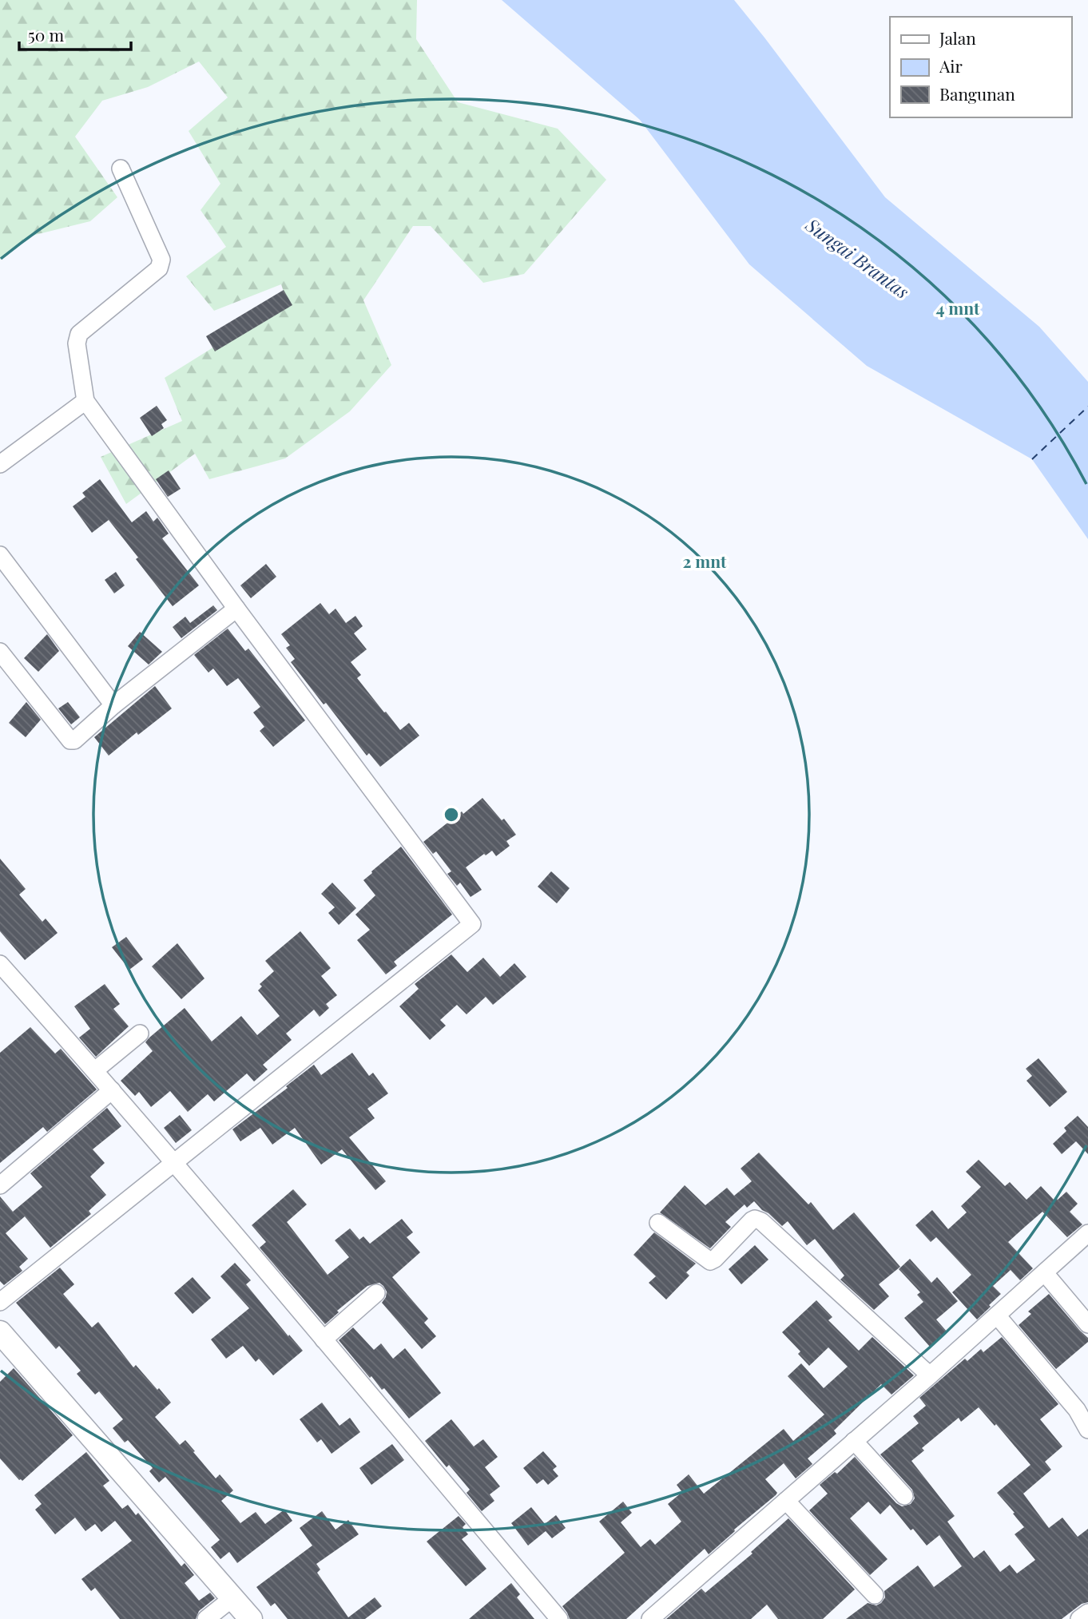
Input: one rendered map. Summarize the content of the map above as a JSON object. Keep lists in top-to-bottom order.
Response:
{
  "water": ["Sungai Brantas"],
  "legend": ["Jalan", "Air", "Bangunan"],
  "scale_bar": "50 m",
  "rings": ["4 mnt", "2 mnt"]
}
